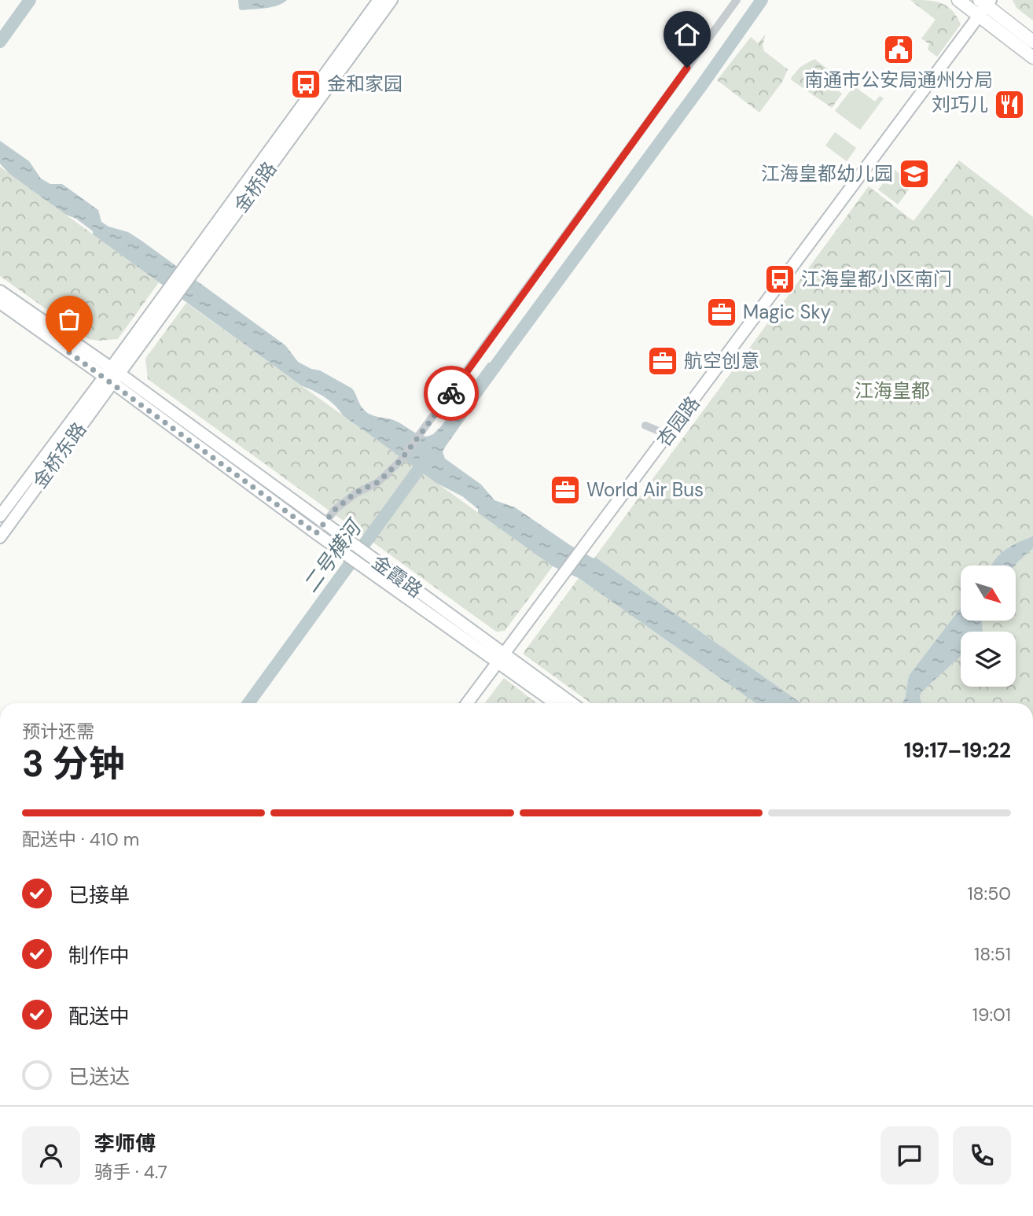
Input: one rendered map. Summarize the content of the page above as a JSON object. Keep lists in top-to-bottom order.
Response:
{
  "streets": {
    "street": [
      "金桥路",
      "杏园路",
      "金桥东路",
      "金霞路"
    ]
  },
  "crossings": [
    ["金桥路", "金桥东路"],
    ["金桥路", "金霞路"],
    ["杏园路", "金霞路"],
    ["金桥东路", "金霞路"]
  ],
  "water": ["二号横河"],
  "parks": ["江海皇都"],
  "places": {
    "public building": ["南通市公安局通州分局"],
    "bus stop": ["金和家园", "江海皇都小区南门"],
    "restaurant": ["刘巧儿"],
    "school or university": ["江海皇都幼儿园"],
    "office": ["Magic Sky", "航空创意", "World Air Bus"]
  },
  "north": "bottom right",
  "page": {
    "heading": ["3 分钟", "预计还需", "19:17–19:22"],
    "panel": ["李师傅", "骑手 · 4.7"],
    "bar": "配送中 · 410 m",
    "list": [
      ["已接单", "18:50"],
      ["制作中", "18:51"],
      ["配送中", "19:01"],
      "已送达"
    ]
  }
}
